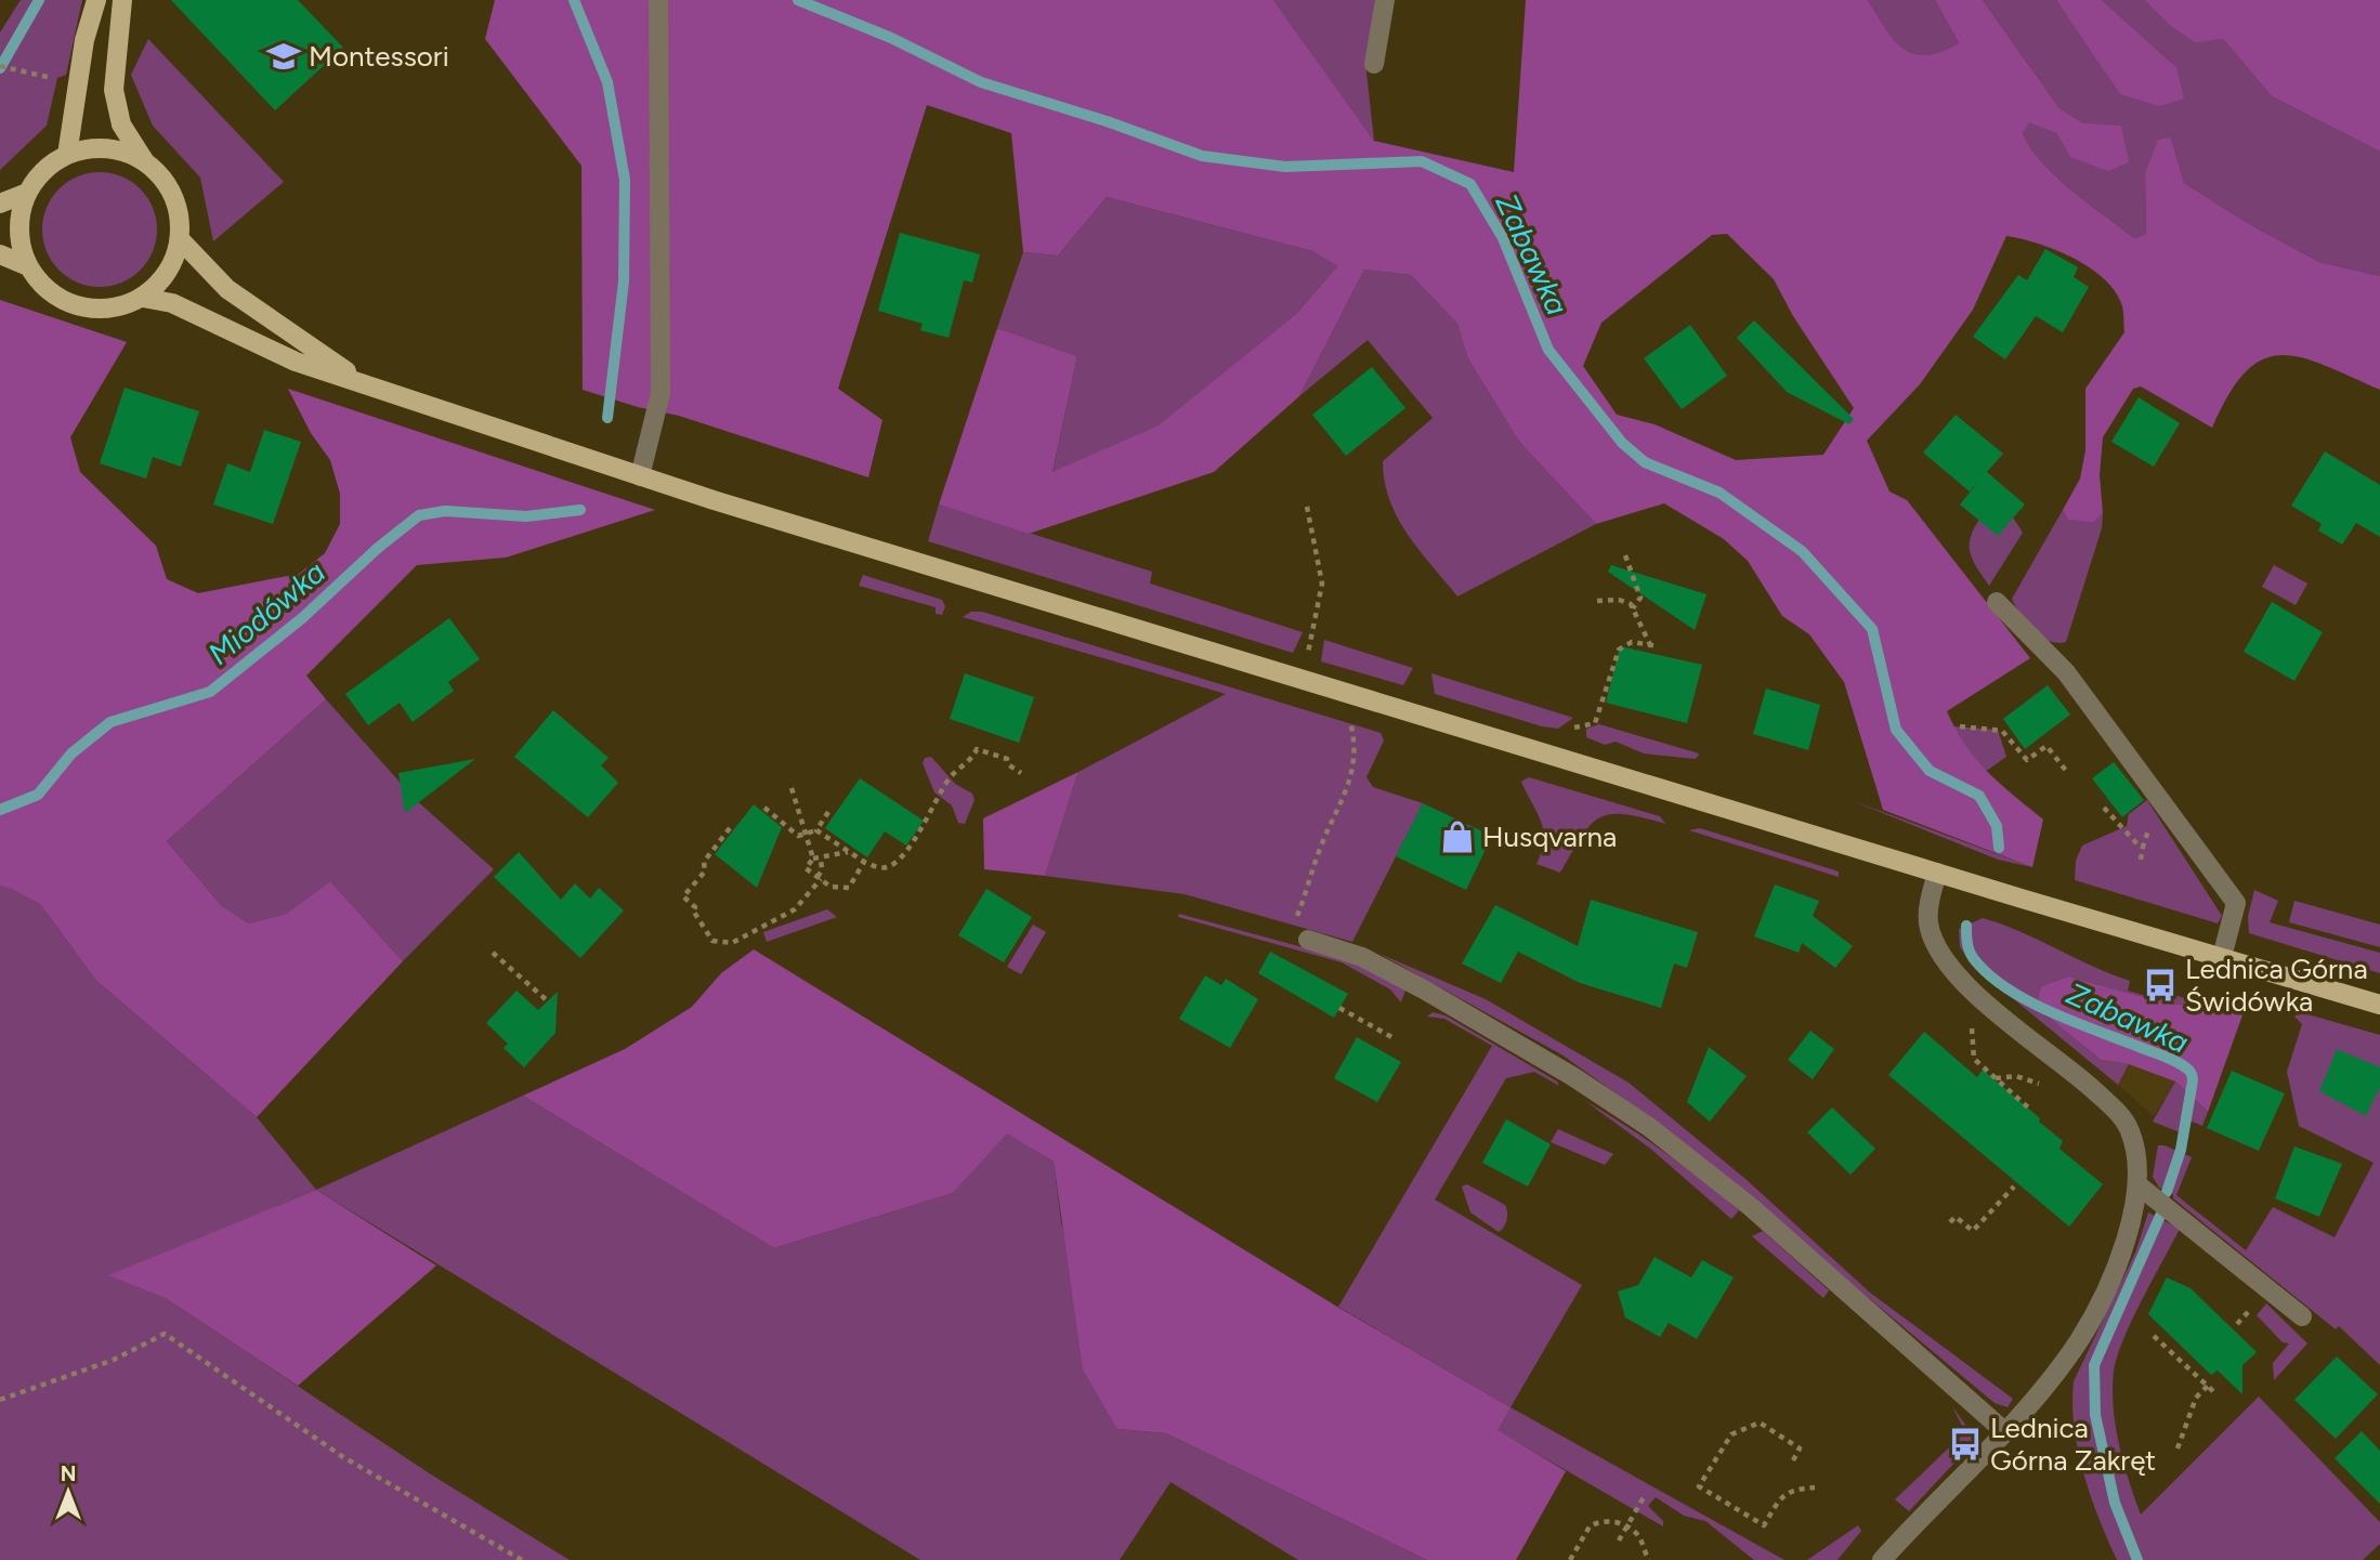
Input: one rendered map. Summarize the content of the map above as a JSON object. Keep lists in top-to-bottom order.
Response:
{
  "water": ["Zabawka", "Miodówka"],
  "places": {
    "school or university": ["Montessori"],
    "shop": ["Husqvarna"],
    "bus stop": ["Lednica Górna Świdówka", "Lednica Górna Zakręt"]
  },
  "north": "top"
}
